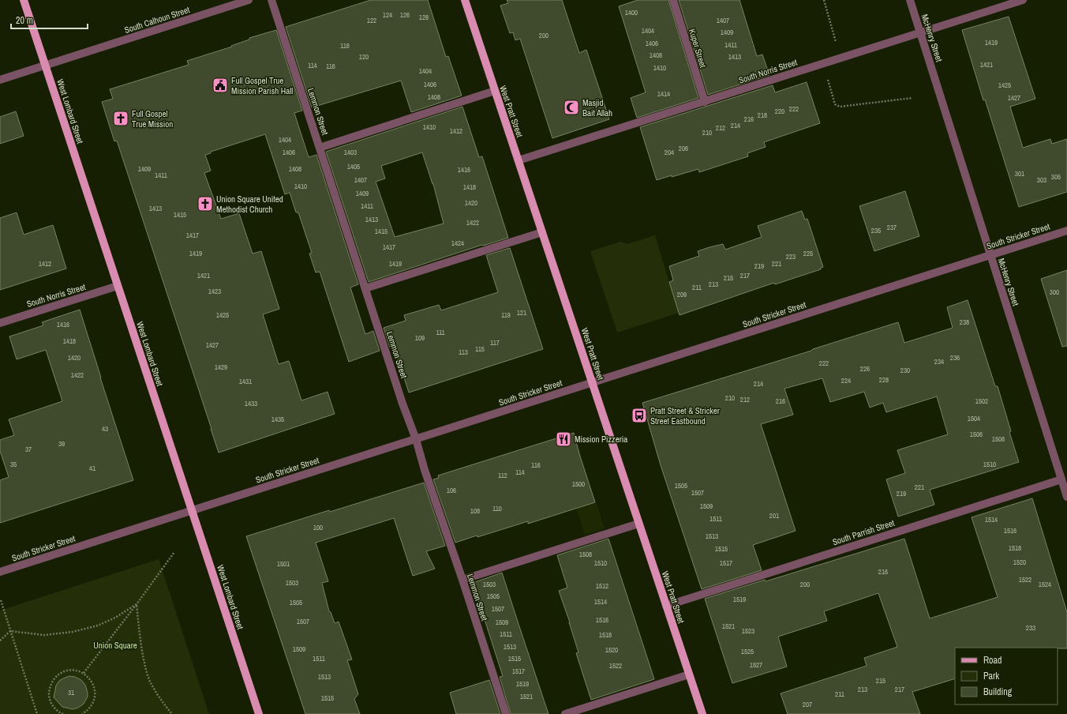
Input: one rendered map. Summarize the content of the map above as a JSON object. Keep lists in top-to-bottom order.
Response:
{
  "streets": {
    "main road": ["West Lombard Street", "West Pratt Street"],
    "street": [
      "South Calhoun Street",
      "McHenry Street",
      "Kuper Street",
      "South Norris Street",
      "Lemmon Street",
      "South Stricker Street",
      "South Parrish Street"
    ]
  },
  "crossings": [
    ["South Calhoun Street", "West Lombard Street"],
    ["McHenry Street", "South Norris Street"],
    ["McHenry Street", "South Stricker Street"],
    ["McHenry Street", "South Parrish Street"],
    ["Kuper Street", "South Norris Street"],
    ["South Norris Street", "West Lombard Street"],
    ["South Norris Street", "West Pratt Street"],
    ["West Lombard Street", "South Stricker Street"],
    ["Lemmon Street", "South Stricker Street"],
    ["West Pratt Street", "South Stricker Street"],
    ["West Pratt Street", "South Parrish Street"]
  ],
  "parks": ["Union Square"],
  "places": {
    "public building": ["Full Gospel True Mission Parish Hall"],
    "mosque": ["Masjid Bait Allah"],
    "church": ["Full Gospel True Mission", "Union Square United Methodist Church"],
    "bus stop": ["Pratt Street & Stricker Street Eastbound"],
    "restaurant": ["Mission Pizzeria"]
  },
  "house_numbers": [
    "1400",
    "124",
    "126",
    "128",
    "122",
    "1407",
    "1404",
    "1409",
    "200",
    "1419",
    "1406",
    "1411",
    "118",
    "1408",
    "120",
    "1413",
    "1421",
    "114",
    "116",
    "1410",
    "1404",
    "1406",
    "1425",
    "1414",
    "1408",
    "1427",
    "222",
    "220",
    "218",
    "216",
    "214",
    "1410",
    "212",
    "1412",
    "210",
    "1404",
    "206",
    "1406",
    "1403",
    "204",
    "1405",
    "1409",
    "1408",
    "1416",
    "301",
    "1411",
    "305",
    "1407",
    "303",
    "1410",
    "1418",
    "1409",
    "1420",
    "1411",
    "1413",
    "1415",
    "1413",
    "1422",
    "237",
    "235",
    "1415",
    "1417",
    "1424",
    "1417",
    "1419",
    "225",
    "223",
    "1412",
    "1419",
    "221",
    "219",
    "1421",
    "217",
    "215",
    "213",
    "211",
    "1423",
    "300",
    "209",
    "121",
    "1425",
    "119",
    "238",
    "1416",
    "111",
    "109",
    "1418",
    "117",
    "1427",
    "115",
    "113",
    "1420",
    "236",
    "234",
    "222",
    "1429",
    "226",
    "230",
    "1422",
    "228",
    "224",
    "1431",
    "214",
    "210",
    "212",
    "216",
    "1502",
    "1433",
    "1504",
    "1435",
    "43",
    "1506",
    "1508",
    "39",
    "37",
    "35",
    "1510",
    "116",
    "41",
    "114",
    "112",
    "1500",
    "1505",
    "221",
    "106",
    "1507",
    "219",
    "1509",
    "110",
    "108",
    "201",
    "1511",
    "1514",
    "100",
    "1516",
    "1513",
    "1518",
    "1515",
    "1508",
    "1520",
    "1510",
    "1517",
    "1501",
    "216",
    "1522",
    "1503",
    "1503",
    "200",
    "1524",
    "1512",
    "1505",
    "1519",
    "1514",
    "1505",
    "1507",
    "1516",
    "1507",
    "1509",
    "1521",
    "233",
    "1523",
    "1511",
    "1518",
    "1513",
    "1509",
    "1520",
    "1525",
    "1511",
    "1515",
    "1527",
    "1522",
    "1517",
    "1513",
    "215",
    "1519",
    "213",
    "217",
    "31",
    "211",
    "1521",
    "1515",
    "207"
  ],
  "legend": ["Road", "Park", "Building"],
  "scale_bar": "20 m"
}
